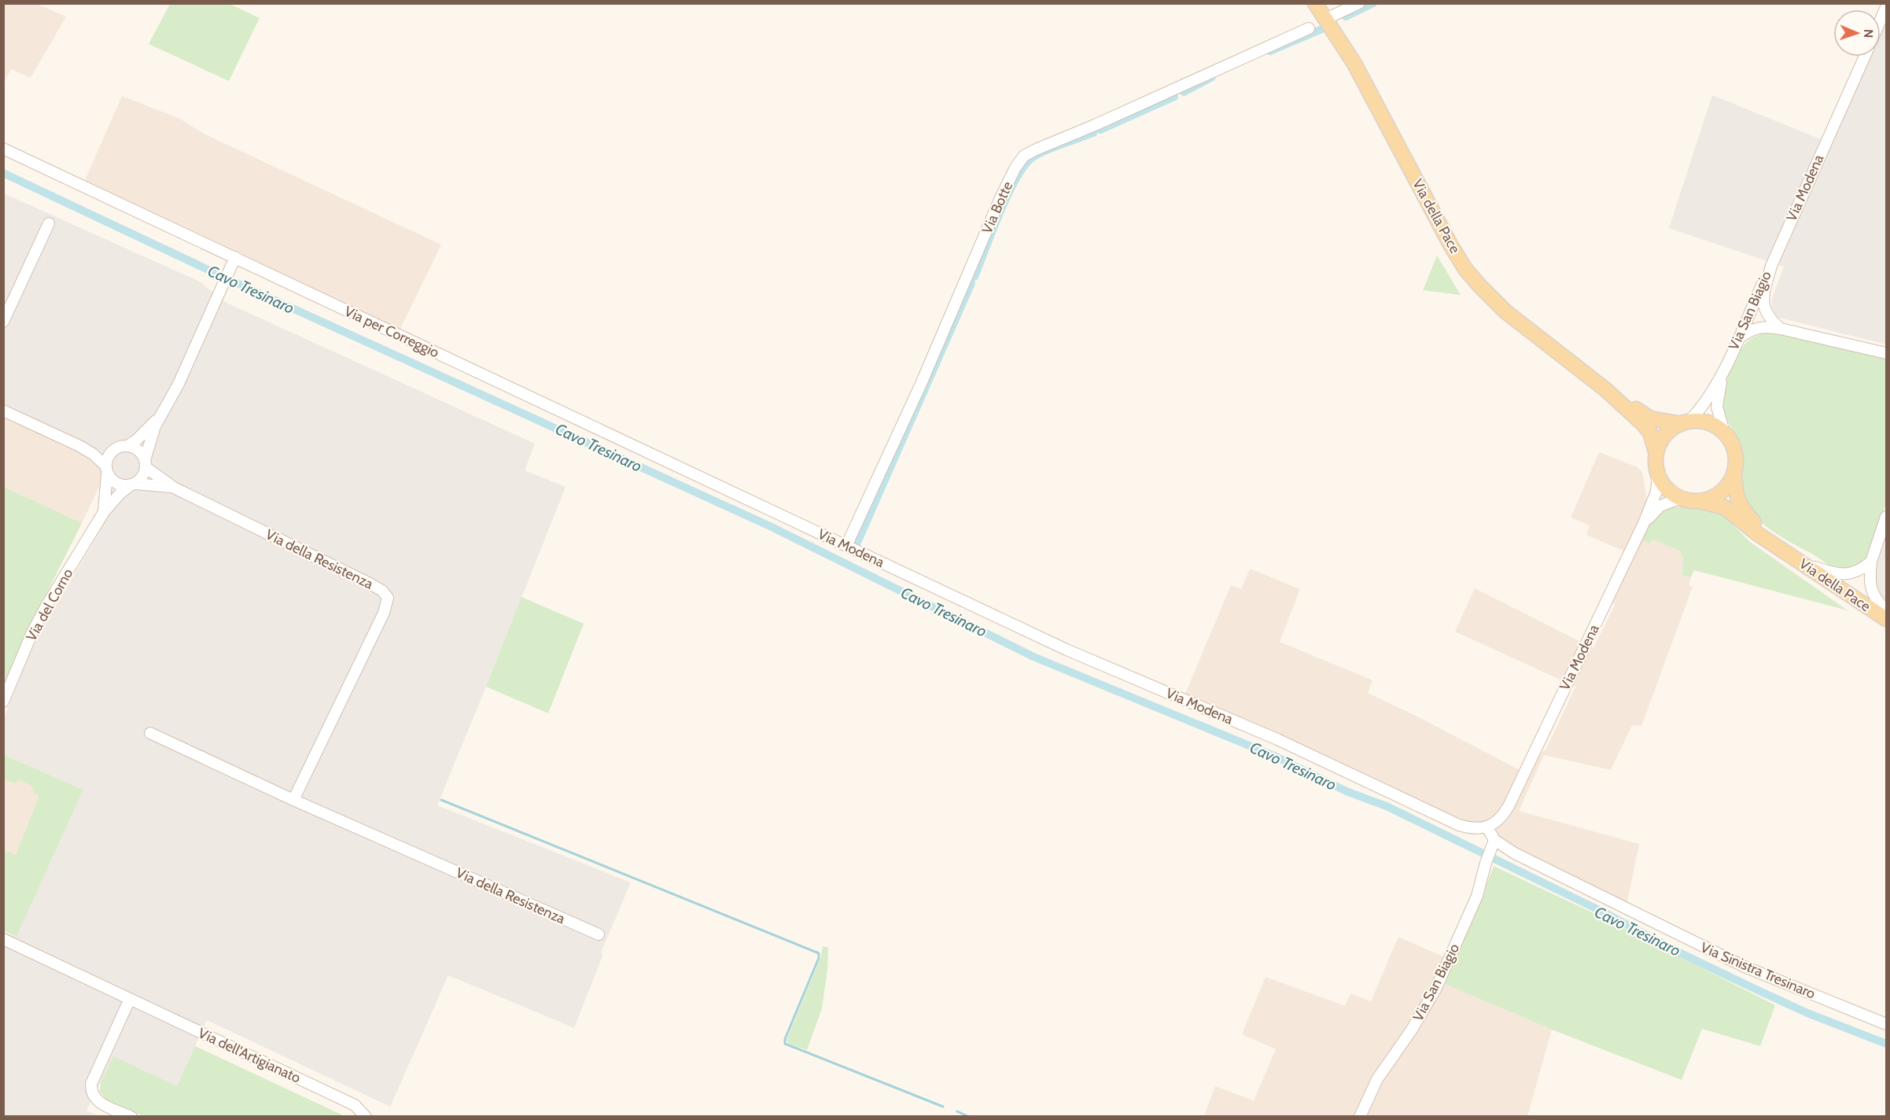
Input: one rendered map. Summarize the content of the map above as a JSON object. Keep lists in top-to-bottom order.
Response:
{
  "streets": {
    "main road": ["Via della Pace"],
    "street": [
      "Via Modena",
      "Via Botte",
      "Via San Biagio",
      "Via per Correggio",
      "Via della Resistenza",
      "Via del Corno",
      "Via Sinistra Tresinaro",
      "Via dell'Artigianato"
    ]
  },
  "crossings": [
    ["Via Modena", "Via Botte"],
    ["Via Modena", "Via San Biagio"],
    ["Via Modena", "Via per Correggio"],
    ["Via Modena", "Via Sinistra Tresinaro"],
    ["Via della Pace", "Via San Biagio"],
    ["Via San Biagio", "Via Sinistra Tresinaro"],
    ["Via per Correggio", "Via del Corno"],
    ["Via della Resistenza", "Via del Corno"]
  ],
  "water": ["Cavo Tresinaro"],
  "north": "right"
}
